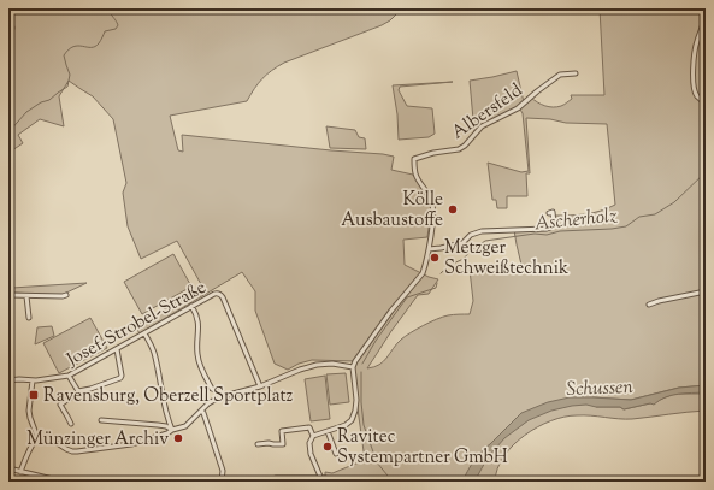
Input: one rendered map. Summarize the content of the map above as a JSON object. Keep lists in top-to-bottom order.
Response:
{
  "streets": {
    "street": ["Albersfeld", "Josef-Strobel-Straße"]
  },
  "water": ["Ascherholz", "Schussen"],
  "places": {
    "other": [
      "Kölle Ausbaustoffe",
      "Metzger Schweißtechnik",
      "Münzinger Archiv",
      "Ravitec Systempartner GmbH"
    ],
    "transit": ["Ravensburg, Oberzell Sportplatz"]
  }
}
